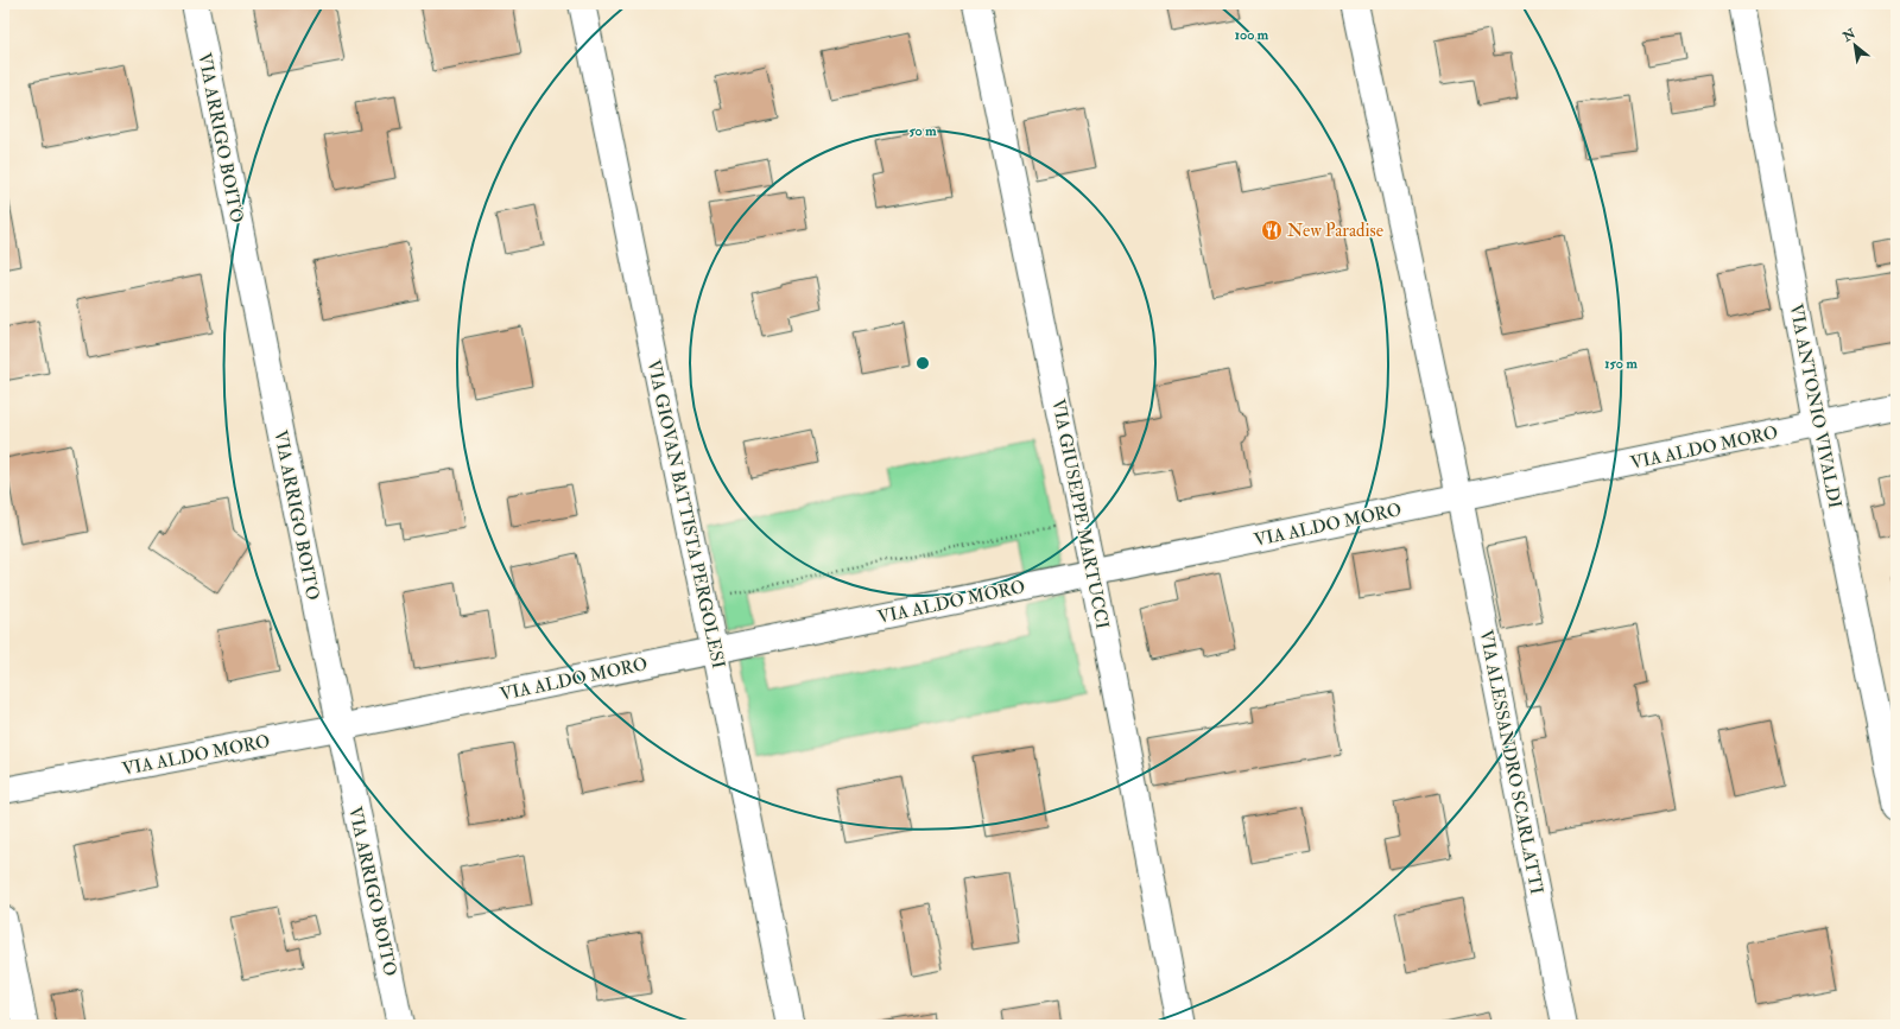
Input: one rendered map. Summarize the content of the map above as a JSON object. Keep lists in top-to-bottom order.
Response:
{
  "streets": {
    "street": [
      "VIA ARRIGO BOITO",
      "VIA ANTONIO VIVALDI",
      "VIA ALDO MORO",
      "VIA GIOVAN BATTISTA PERGOLESI",
      "VIA GIUSEPPE MARTUCCI",
      "VIA ALESSANDRO SCARLATTI"
    ]
  },
  "crossings": [
    ["VIA ARRIGO BOITO", "VIA ALDO MORO"],
    ["VIA ANTONIO VIVALDI", "VIA ALDO MORO"],
    ["VIA ALDO MORO", "VIA GIOVAN BATTISTA PERGOLESI"],
    ["VIA ALDO MORO", "VIA GIUSEPPE MARTUCCI"],
    ["VIA ALDO MORO", "VIA ALESSANDRO SCARLATTI"]
  ],
  "places": {
    "restaurant": ["New Paradise"]
  },
  "north": "top left",
  "rings": ["100 m", "50 m", "150 m"]
}
